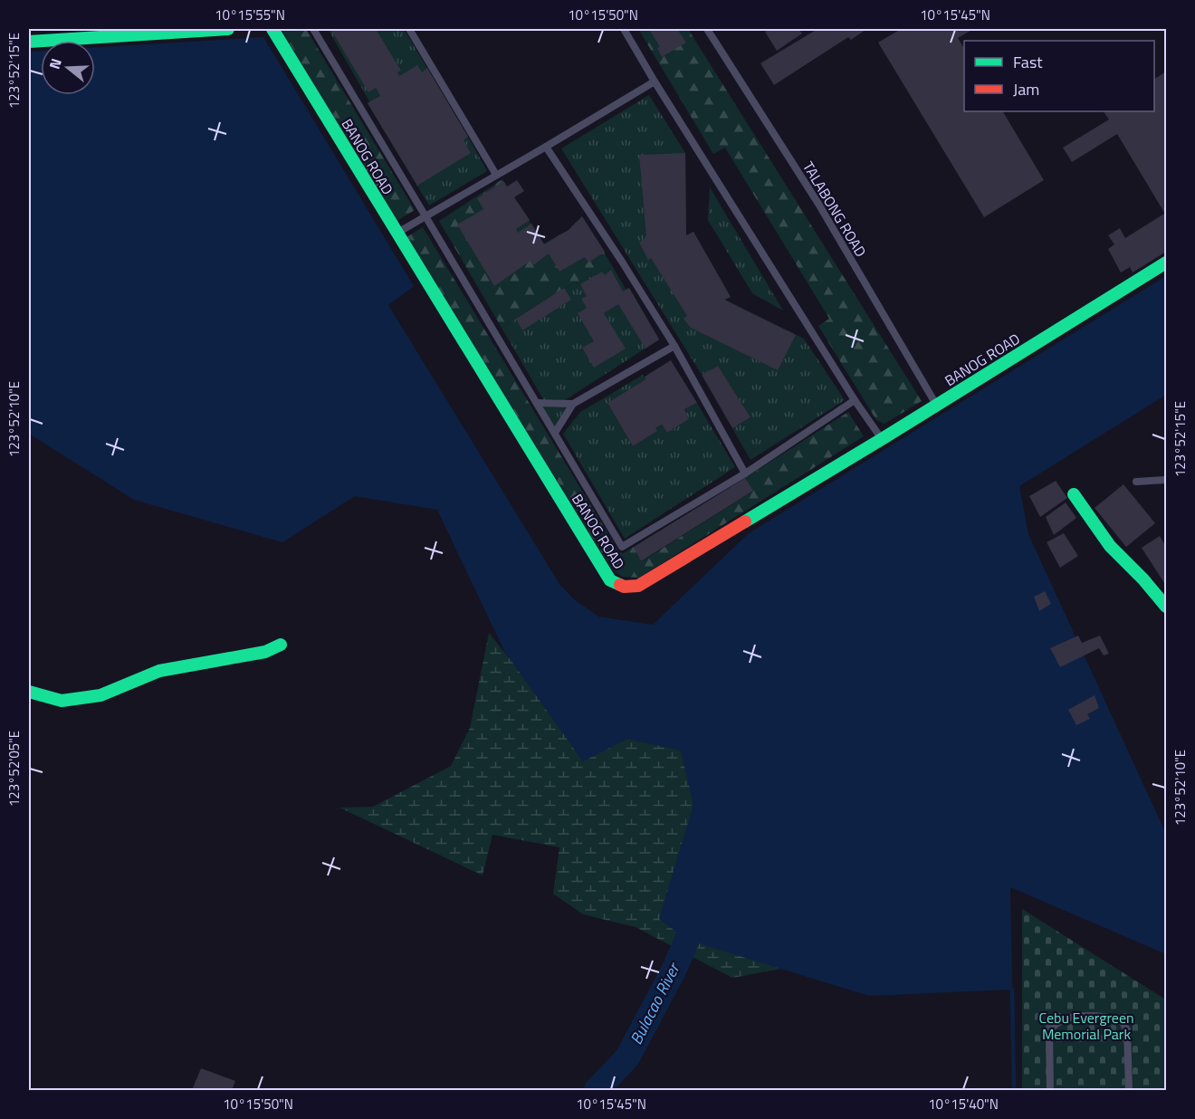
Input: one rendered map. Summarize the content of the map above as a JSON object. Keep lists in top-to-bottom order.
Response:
{
  "streets": {
    "street": ["BANOG ROAD"],
    "lane": ["TALABONG ROAD"]
  },
  "crossings": [
    ["BANOG ROAD", "TALABONG ROAD"]
  ],
  "water": ["Bulacao River"],
  "parks": ["Cebu Evergreen Memorial Park"],
  "legend": ["Fast", "Jam"],
  "north": "left",
  "coordinates": [
    "10°15'55\"N",
    "10°15'50\"N",
    "10°15'45\"N",
    "123°52'15\"E",
    "123°52'10\"E",
    "123°52'05\"E",
    "10°15'40\"N"
  ]
}
